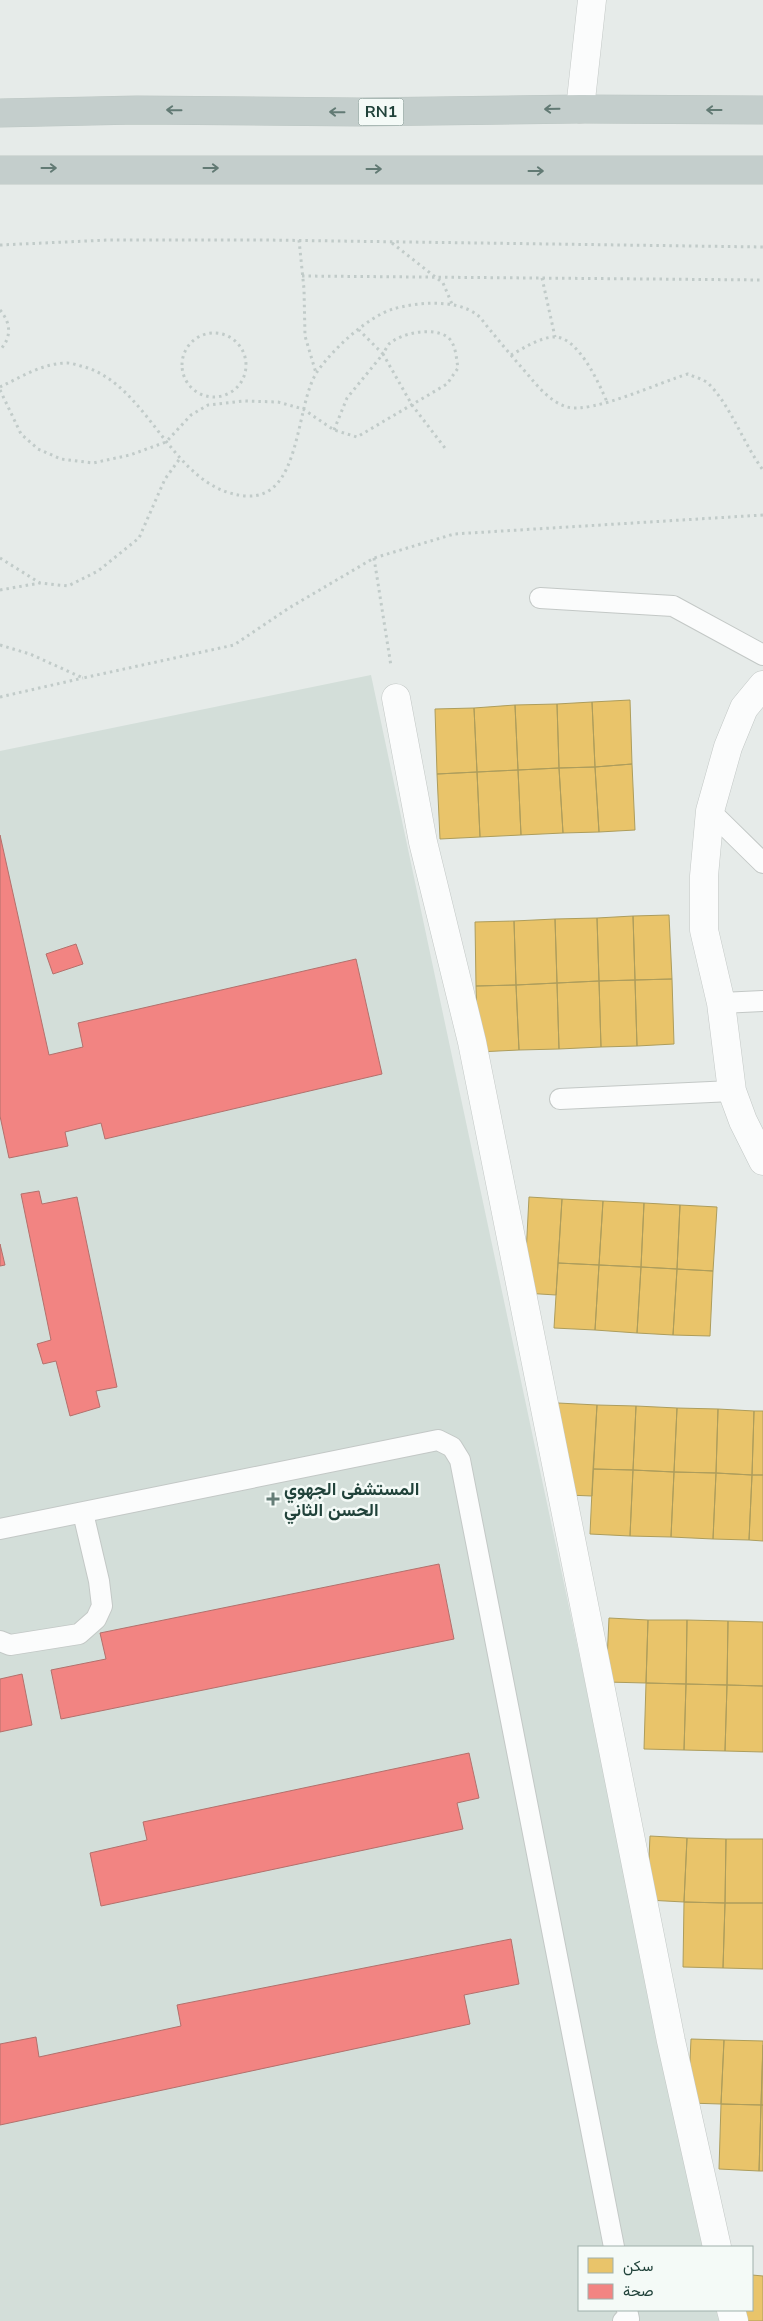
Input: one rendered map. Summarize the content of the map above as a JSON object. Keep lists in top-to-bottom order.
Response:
{
  "streets": {
    "highway": ["RN1"]
  },
  "places": {
    "health": ["المستشفى الجهوي الحسن الثاني"]
  },
  "legend": ["سكن", "صحة"]
}
